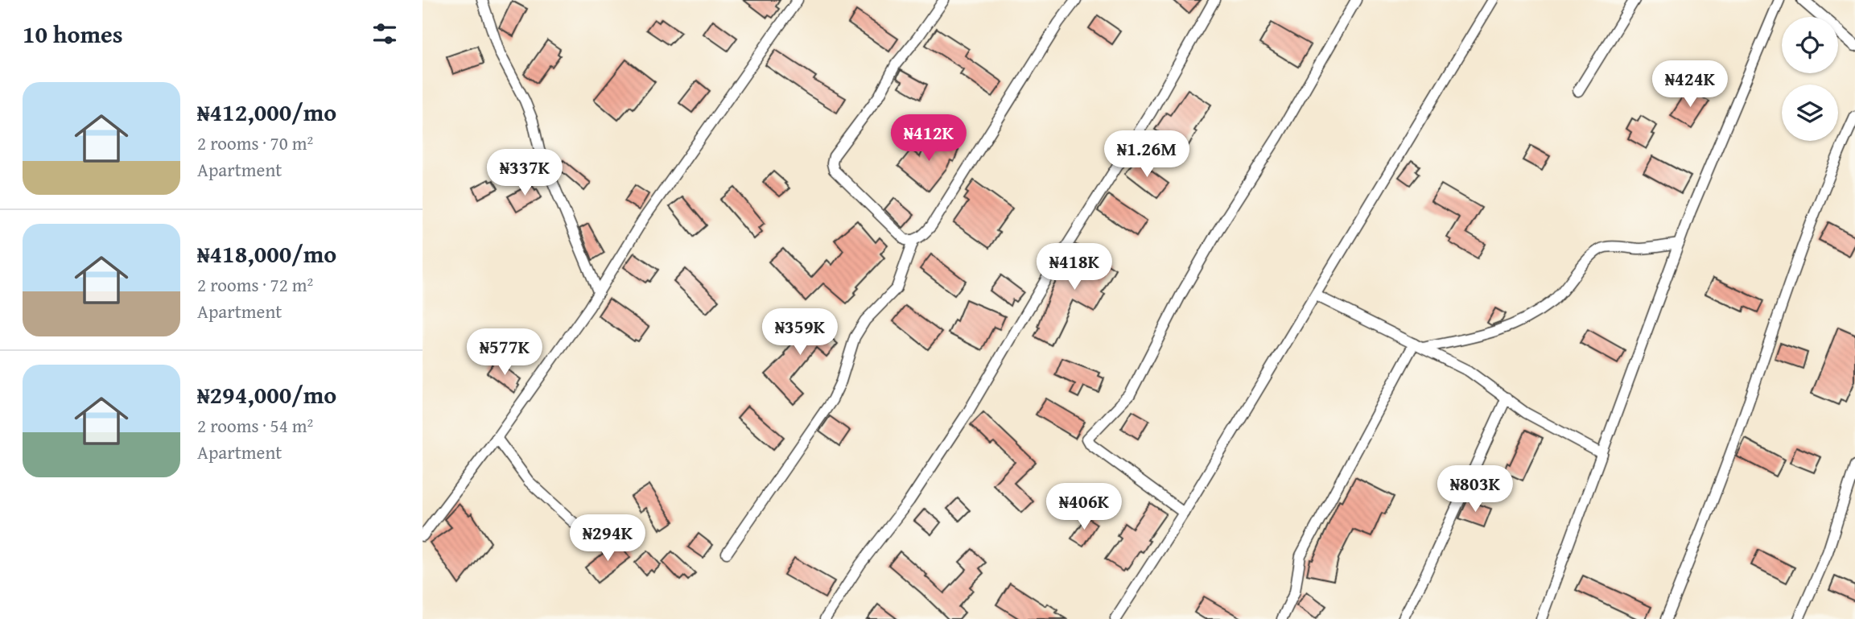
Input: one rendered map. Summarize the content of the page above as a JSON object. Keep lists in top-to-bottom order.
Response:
{
  "page": {
    "heading": "10 homes",
    "price": [
      "₦424K",
      "₦412K",
      "₦1.26M",
      "₦337K",
      "₦418K",
      "₦359K",
      "₦577K",
      "₦803K",
      "₦406K",
      "₦294K"
    ],
    "list": [
      {
        "name": "₦412,000/mo",
        "note": "2 rooms · 70 m² · Apartment"
      },
      {
        "name": "₦418,000/mo",
        "note": "2 rooms · 72 m² · Apartment"
      },
      {
        "name": "₦294,000/mo",
        "note": "2 rooms · 54 m² · Apartment"
      }
    ]
  }
}
